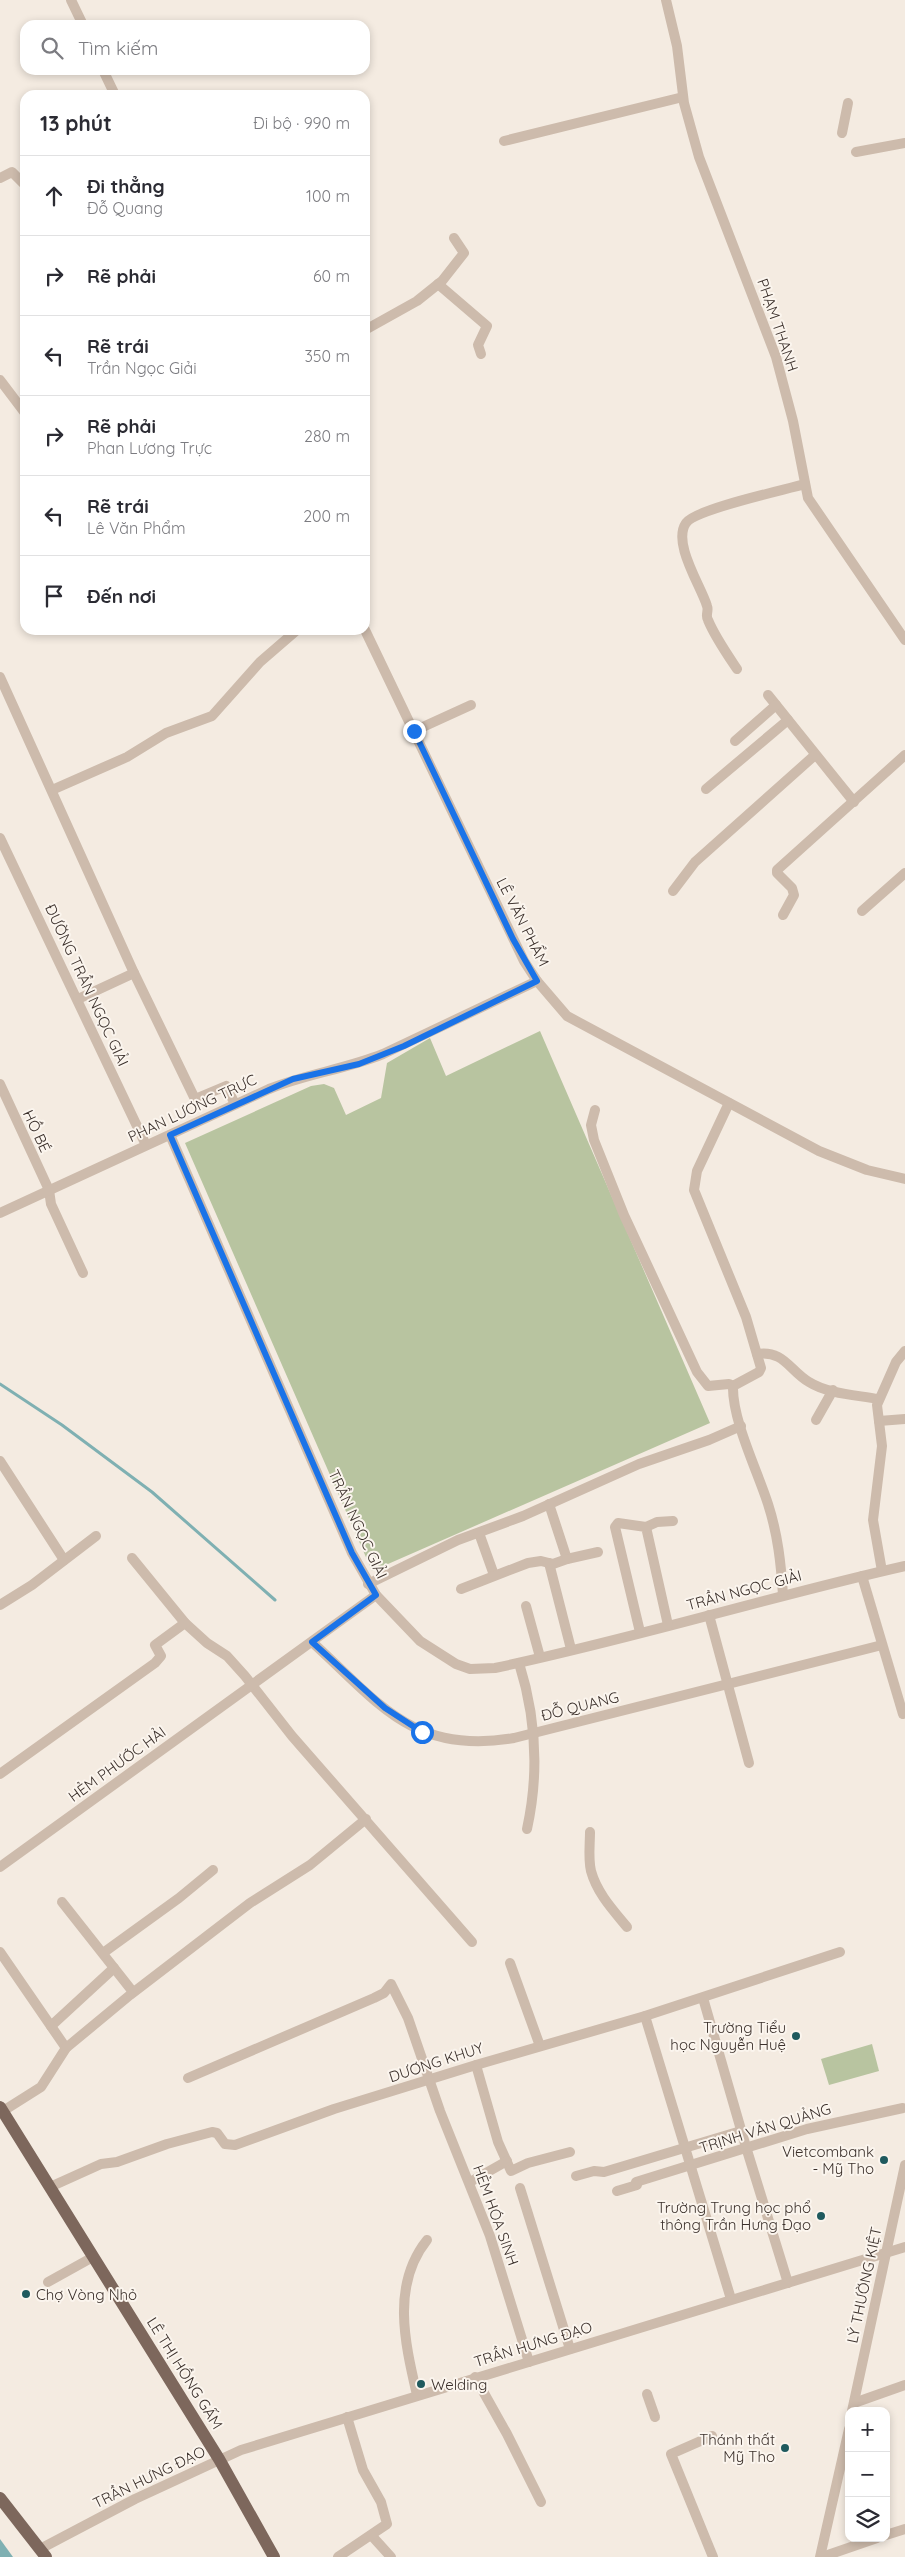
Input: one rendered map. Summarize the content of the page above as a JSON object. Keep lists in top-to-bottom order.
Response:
{
  "streets": {
    "main road": ["LÊ THỊ HỒNG GẤM"],
    "street": [
      "PHẠM THANH",
      "LÊ VĂN PHẨM",
      "ĐƯỜNG TRẦN NGỌC GIẢI",
      "PHAN LƯƠNG TRỰC",
      "HỒ BÉ",
      "TRẦN NGỌC GIẢI",
      "ĐỖ QUANG",
      "HẺM PHƯỚC HẢI",
      "DƯƠNG KHUY",
      "TRỊNH VĂN QUẢNG",
      "HẺM HÓA SINH",
      "LÝ THƯỜNG KIỆT",
      "TRẦN HƯNG ĐẠO"
    ]
  },
  "crossings": [
    ["LÊ VĂN PHẨM", "PHAN LƯƠNG TRỰC"],
    ["ĐƯỜNG TRẦN NGỌC GIẢI", "PHAN LƯƠNG TRỰC"],
    ["PHAN LƯƠNG TRỰC", "HỒ BÉ"],
    ["PHAN LƯƠNG TRỰC", "TRẦN NGỌC GIẢI"],
    ["TRẦN NGỌC GIẢI", "HẺM PHƯỚC HẢI"],
    ["ĐỖ QUANG", "HẺM PHƯỚC HẢI"],
    ["DƯƠNG KHUY", "HẺM HÓA SINH"],
    ["DƯƠNG KHUY", "LÊ THỊ HỒNG GẤM"],
    ["HẺM HÓA SINH", "TRẦN HƯNG ĐẠO"],
    ["LÝ THƯỜNG KIỆT", "TRẦN HƯNG ĐẠO"],
    ["TRẦN HƯNG ĐẠO", "LÊ THỊ HỒNG GẤM"]
  ],
  "places": [
    "Trường Tiểu học Nguyễn Huệ",
    "Vietcombank - Mỹ Tho",
    "Trường Trung học phổ thông Trần Hưng Đạo",
    "Chợ Vòng Nhỏ",
    "Welding",
    "Thánh thất Mỹ Tho"
  ],
  "page": {
    "search": "Tìm kiếm",
    "heading": ["13 phút", "Đi bộ · 990 m"],
    "list": [
      ["Đi thẳng", "Đỗ Quang", "100 m"],
      ["Rẽ phải", "60 m"],
      ["Rẽ trái", "Trần Ngọc Giải", "350 m"],
      ["Rẽ phải", "Phan Lương Trực", "280 m"],
      ["Rẽ trái", "Lê Văn Phẩm", "200 m"],
      "Đến nơi"
    ],
    "map_buttons": ["+", "−"]
  }
}
